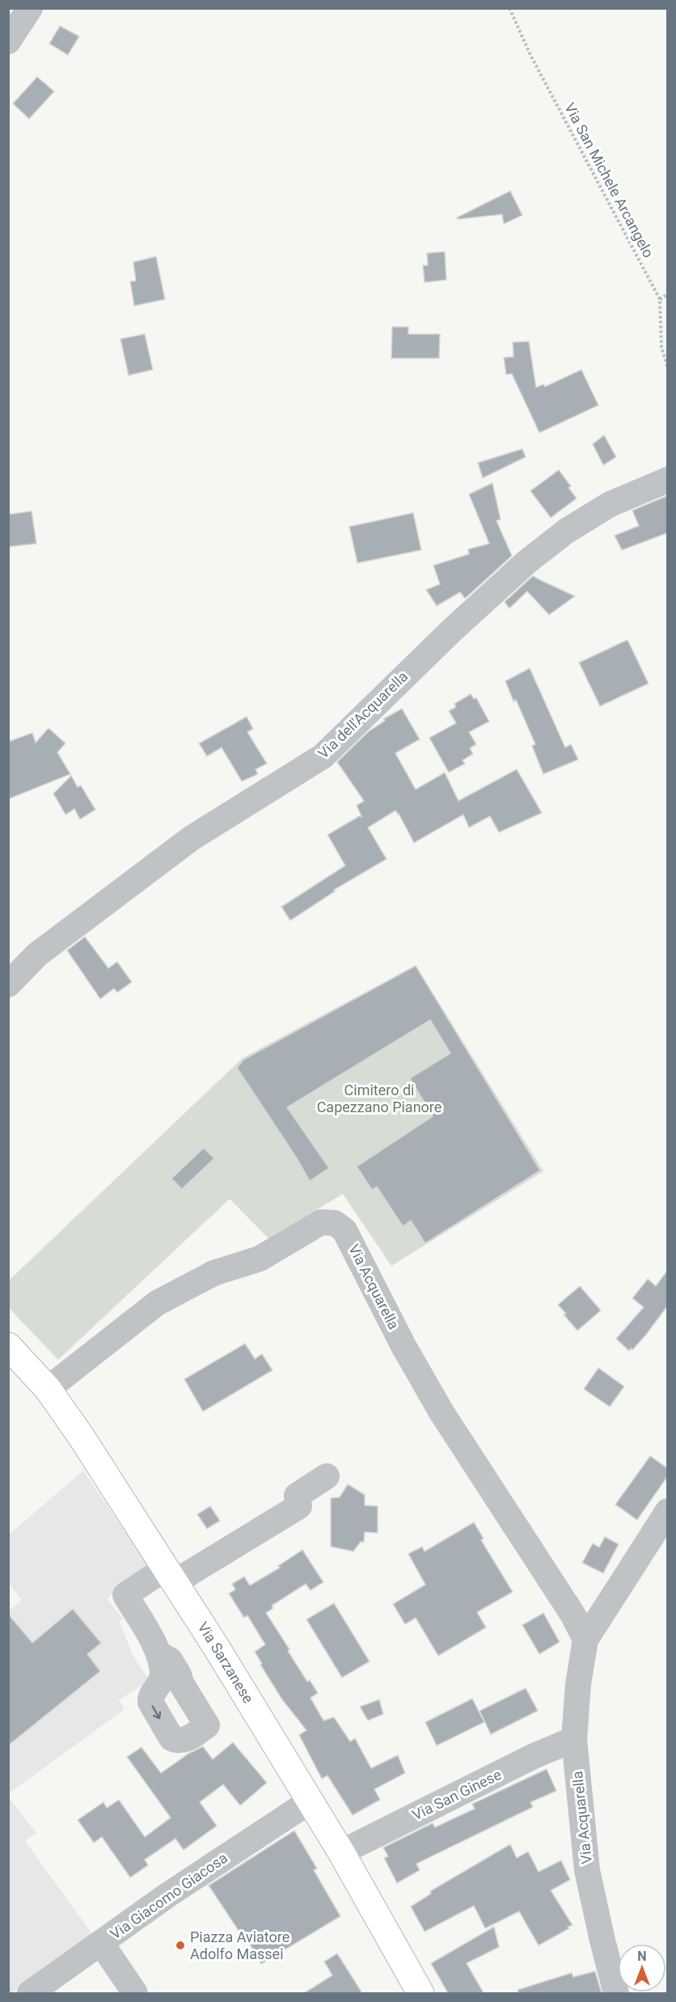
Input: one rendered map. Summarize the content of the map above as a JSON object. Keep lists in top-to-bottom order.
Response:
{
  "streets": {
    "main road": ["Via Sarzanese"],
    "street": [
      "Via dell'Acquarella",
      "Via Acquarella",
      "Via San Ginese",
      "Via Giacomo Giacosa"
    ],
    "path": ["Via San Michele Arcangelo"]
  },
  "crossings": [
    ["Via Acquarella", "Via Sarzanese"],
    ["Via Acquarella", "Via San Ginese"],
    ["Via Sarzanese", "Via San Ginese"],
    ["Via Sarzanese", "Via Giacomo Giacosa"]
  ],
  "parks": ["Cimitero di Capezzano Pianore"],
  "places": ["Piazza Aviatore Adolfo Massei"],
  "north": "top"
}
